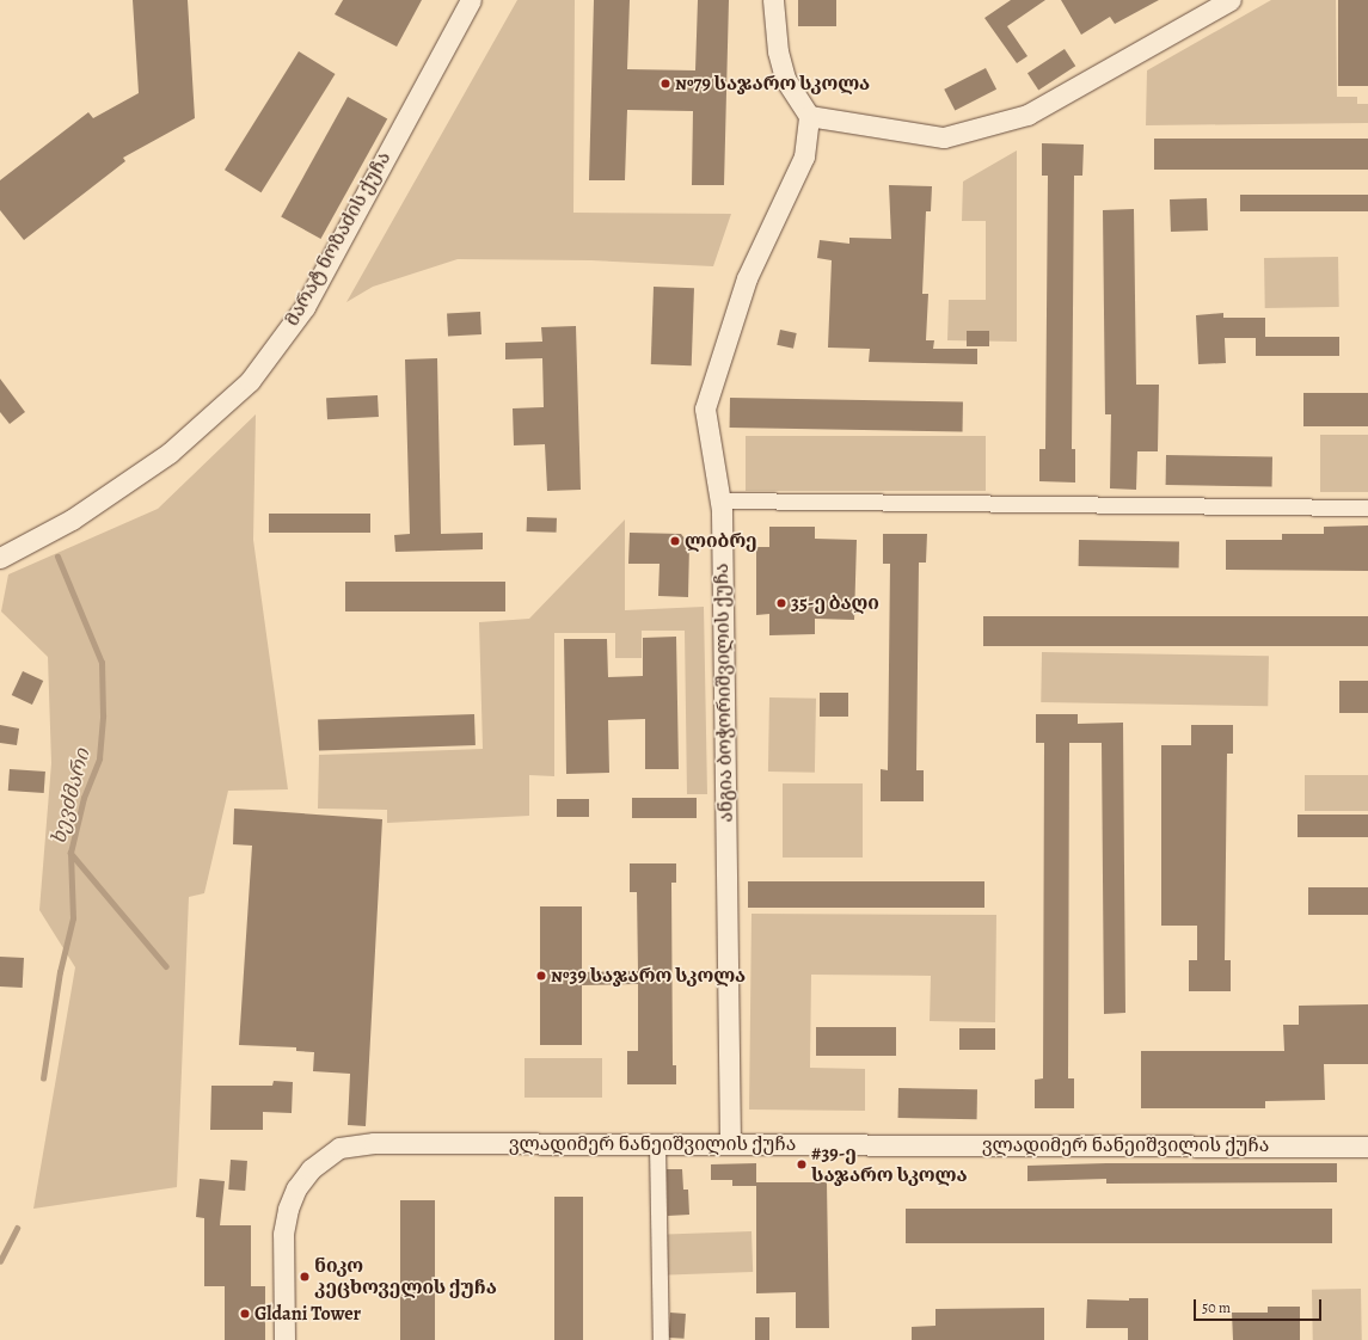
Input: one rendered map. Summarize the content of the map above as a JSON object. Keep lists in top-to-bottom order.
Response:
{
  "streets": {
    "street": ["მარატ ნოზაძის ქუჩა", "ანგია ბოჭორიშვილის ქუჩა", "ვლადიმერ ნანეიშვილის ქუჩა"]
  },
  "crossings": [
    ["ანგია ბოჭორიშვილის ქუჩა", "ვლადიმერ ნანეიშვილის ქუჩა"]
  ],
  "water": ["ხევძმარი"],
  "places": [
    "№79 საჯარო სკოლა",
    "ლიბრე",
    "35-ე ბაღი",
    "№39 საჯარო სკოლა",
    "#39-ე საჯარო სკოლა",
    "ნიკო კეცხოველის ქუჩა",
    "Gldani Tower"
  ],
  "scale_bar": "50 m"
}
